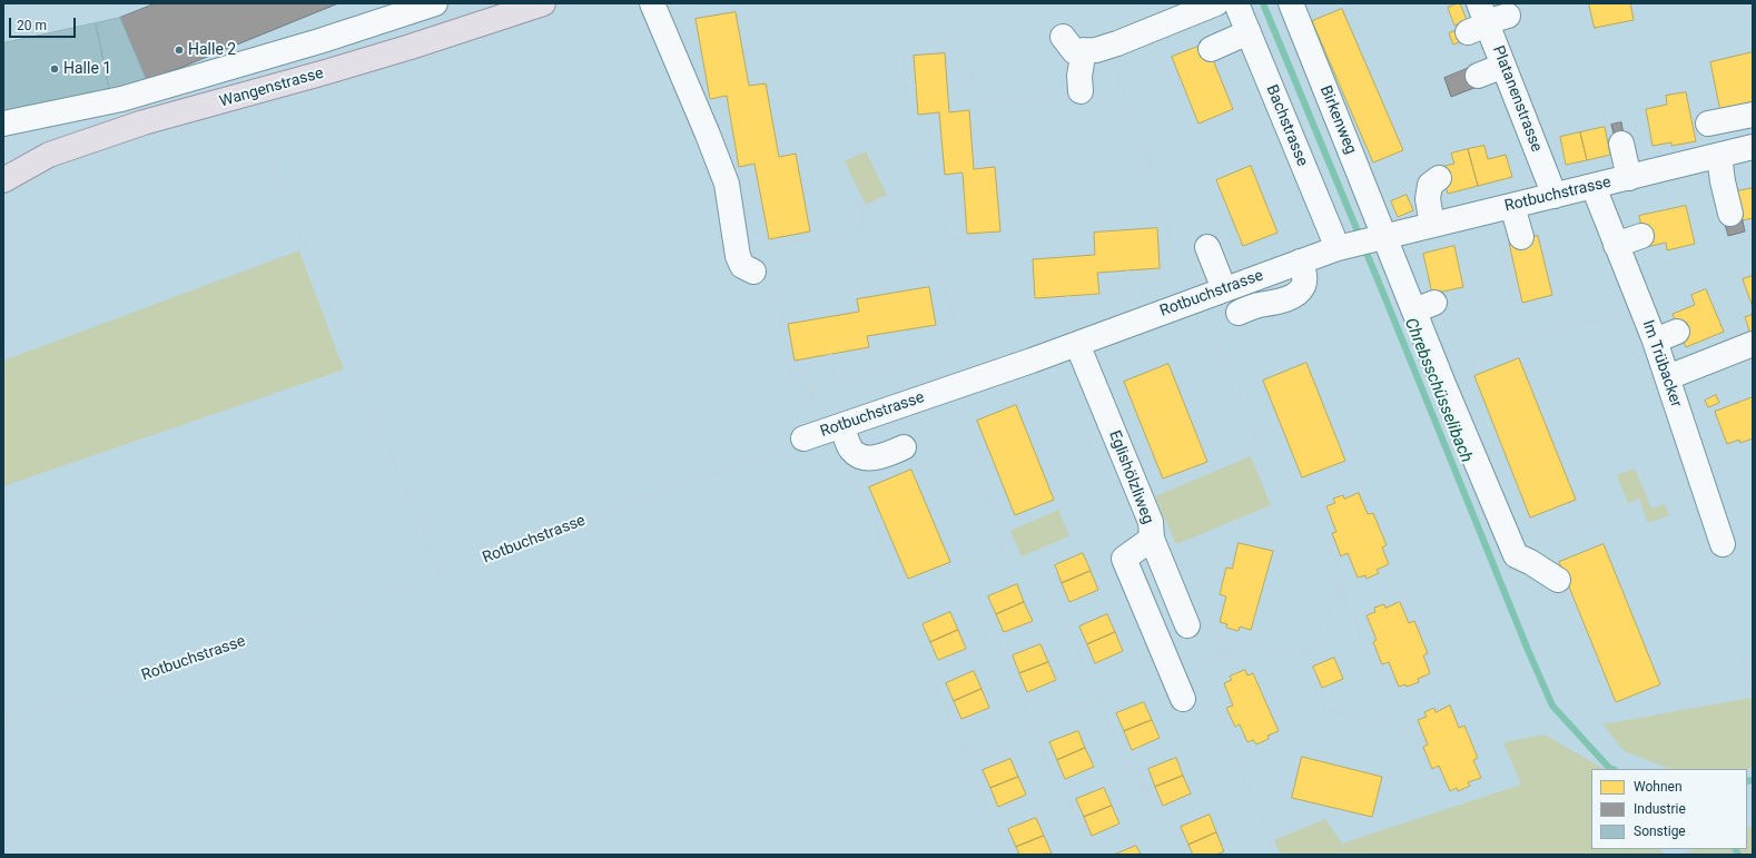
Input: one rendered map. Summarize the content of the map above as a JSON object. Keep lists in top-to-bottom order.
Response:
{
  "streets": {
    "main road": ["Wangenstrasse"],
    "street": [
      "Platanenstrasse",
      "Birkenweg",
      "Bachstrasse",
      "Rotbuchstrasse",
      "Im Trübacker",
      "Eglishölzliweg"
    ]
  },
  "crossings": [
    ["Platanenstrasse", "Rotbuchstrasse"],
    ["Birkenweg", "Rotbuchstrasse"],
    ["Bachstrasse", "Rotbuchstrasse"],
    ["Rotbuchstrasse", "Im Trübacker"],
    ["Rotbuchstrasse", "Eglishölzliweg"]
  ],
  "water": ["Chrebsschüsselibach"],
  "places": ["Halle 2", "Halle 1"],
  "legend": ["Wohnen", "Industrie", "Sonstige"],
  "scale_bar": "20 m"
}
